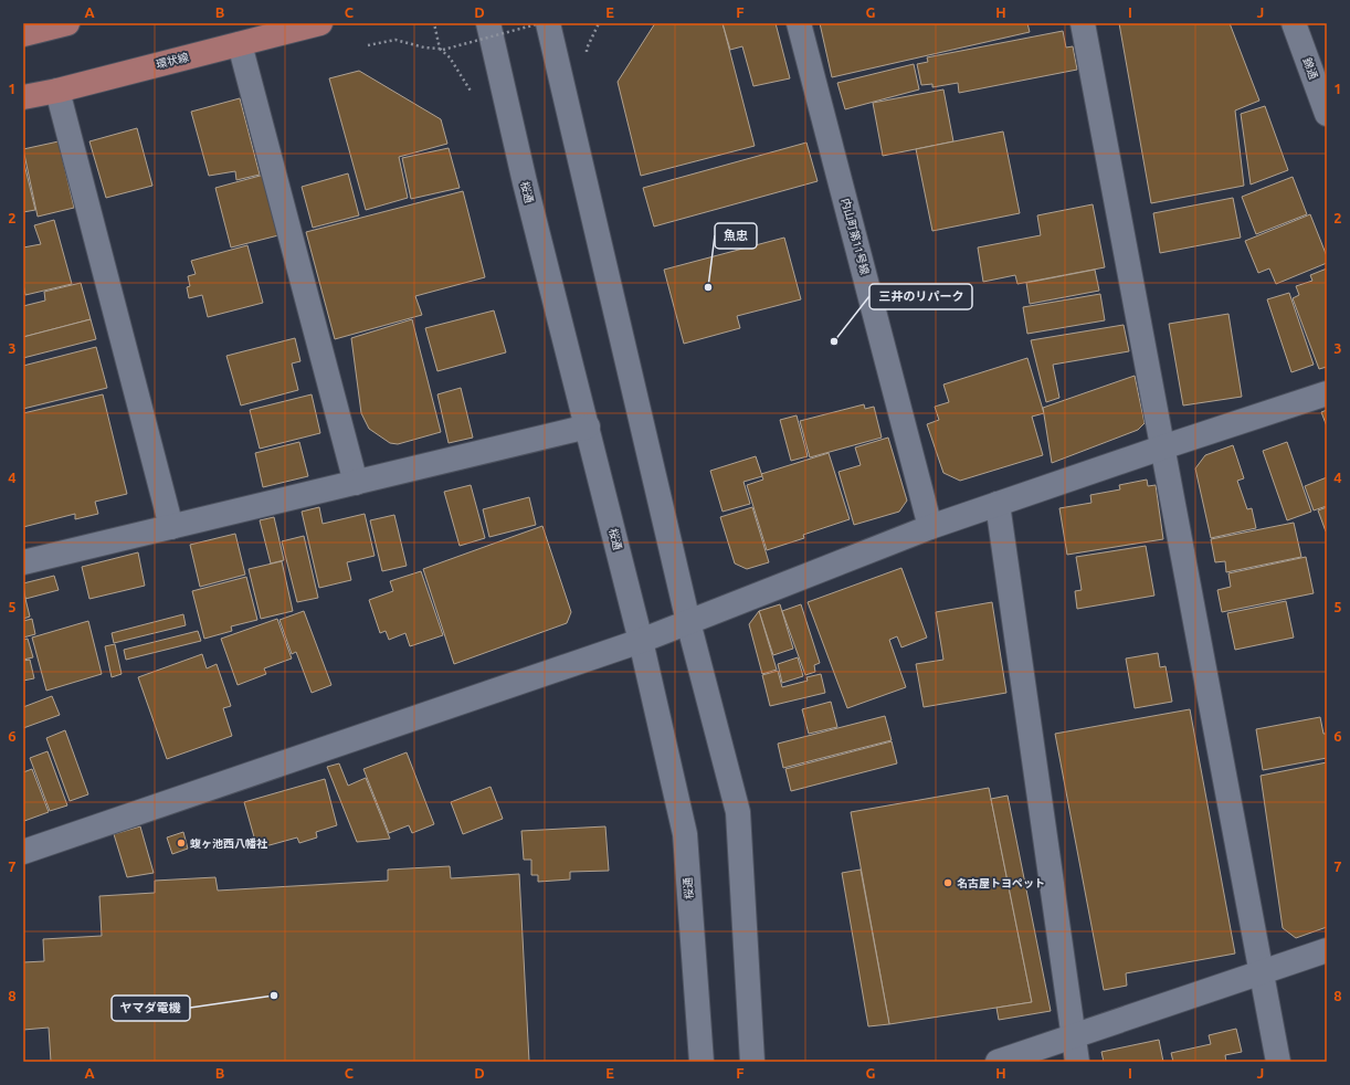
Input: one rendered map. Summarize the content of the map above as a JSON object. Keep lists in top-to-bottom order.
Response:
{
  "streets": {
    "main road": ["環状線"],
    "street": ["錦通", "桜通", "内山町第11号線"]
  },
  "places": [
    "魚忠",
    "三井のリパーク",
    "蝮ヶ池西八幡社",
    "名古屋トヨペット",
    "ヤマダ電機"
  ],
  "grid": {
    "columns": [
      "A",
      "B",
      "C",
      "D",
      "E",
      "F",
      "G",
      "H",
      "I",
      "J"
    ],
    "rows": [
      "1",
      "2",
      "3",
      "4",
      "5",
      "6",
      "7",
      "8"
    ]
  }
}
